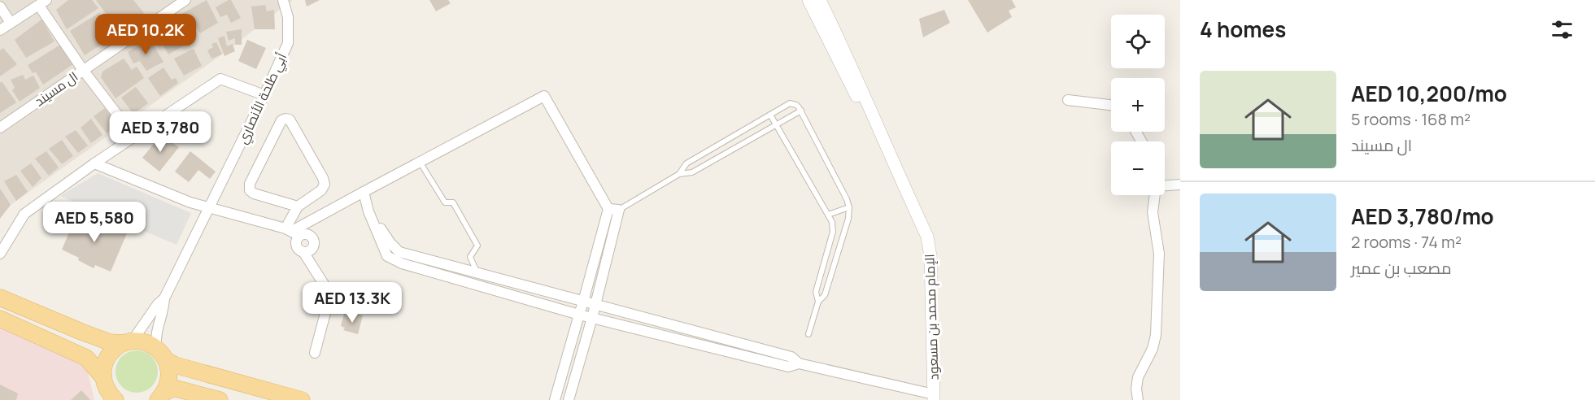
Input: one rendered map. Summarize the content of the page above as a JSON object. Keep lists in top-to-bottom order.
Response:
{
  "streets": {
    "street": ["ال مسيند", "أبي طلحة الأنصاري", "الإمام محمد بن مسعود"]
  },
  "page": {
    "heading": "4 homes",
    "price": [
      "AED 10.2K",
      "AED 3,780",
      "AED 5,580",
      "AED 13.3K"
    ],
    "map_buttons": ["+", "−"],
    "list": [
      {
        "name": "AED 10,200/mo",
        "note": "5 rooms · 168 m² · ال مسيند"
      },
      {
        "name": "AED 3,780/mo",
        "note": "2 rooms · 74 m² · مصعب بن عمير"
      }
    ]
  }
}
